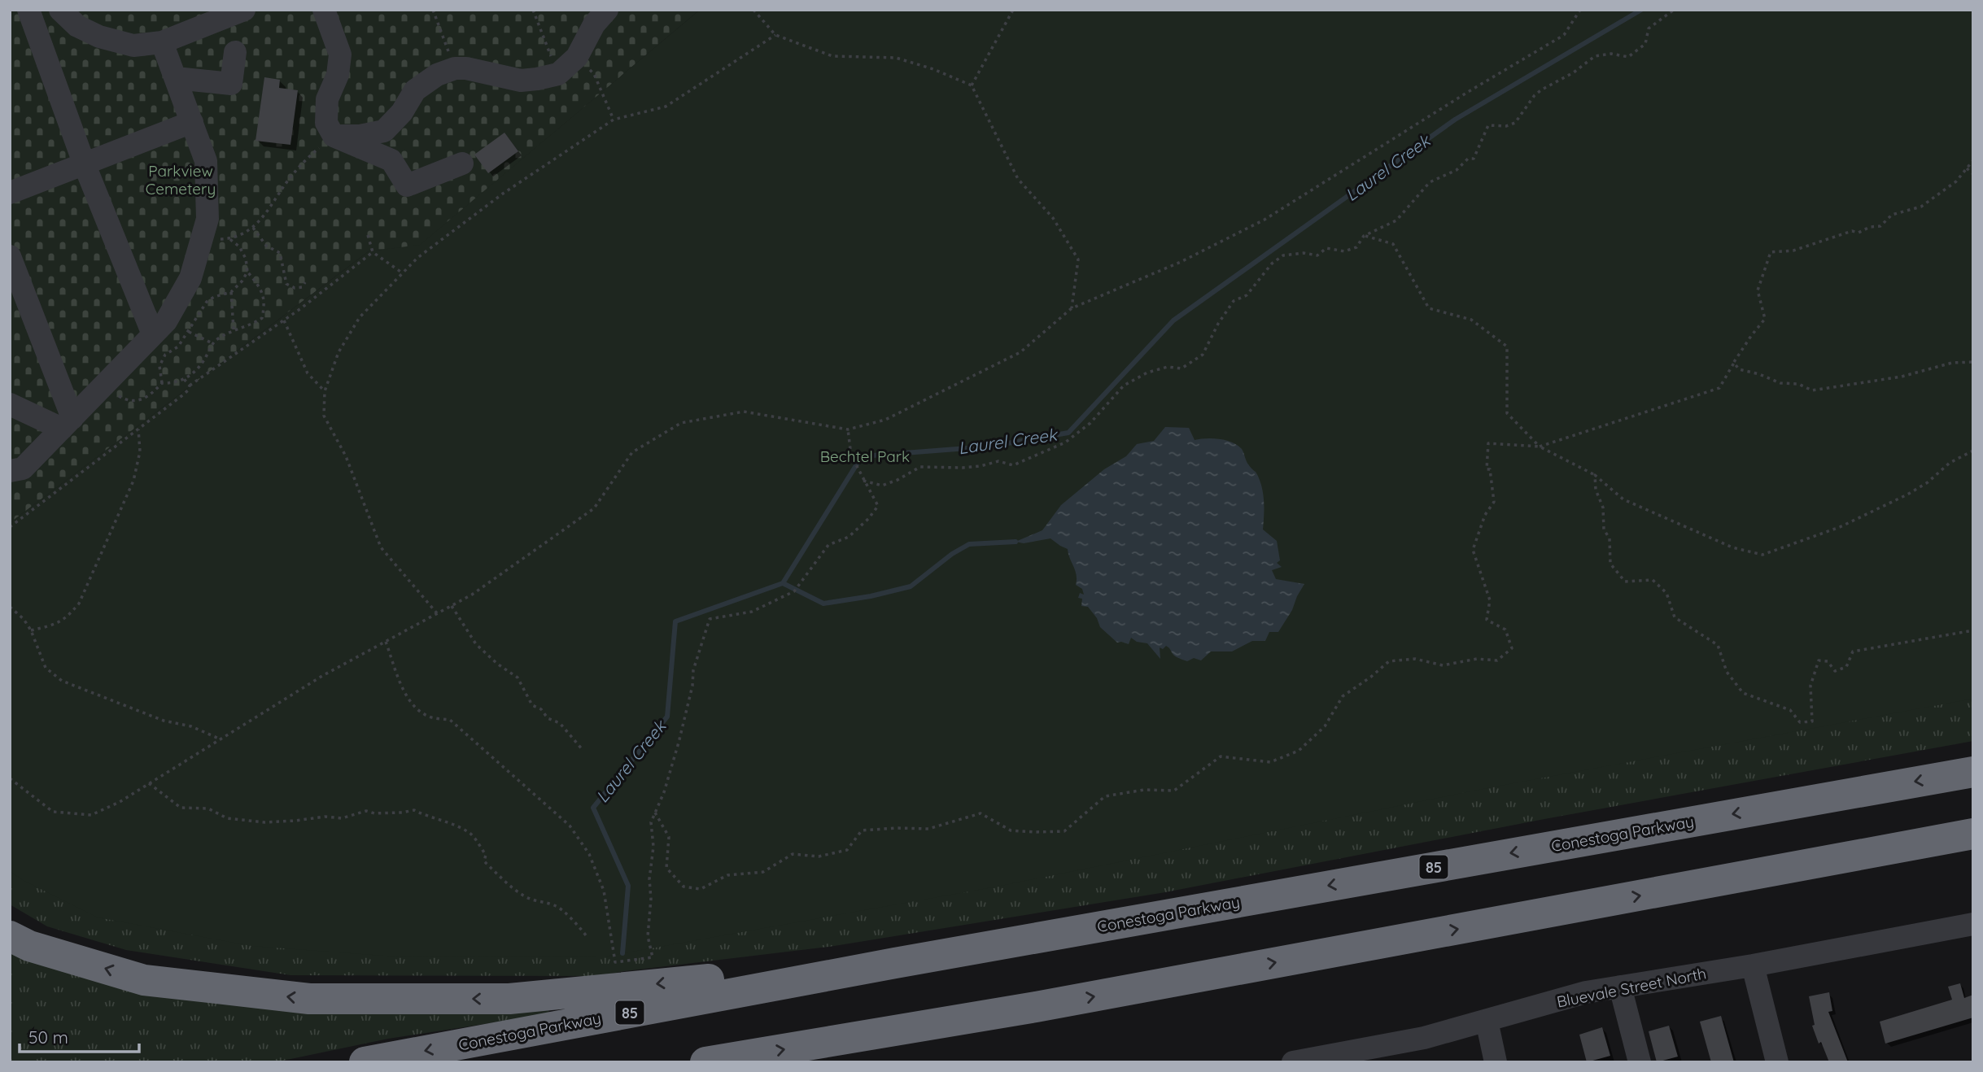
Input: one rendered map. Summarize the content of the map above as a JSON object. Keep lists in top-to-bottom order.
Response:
{
  "streets": {
    "highway": ["Conestoga Parkway", "85"],
    "street": ["Bluevale Street North"]
  },
  "water": ["Laurel Creek"],
  "parks": ["Parkview Cemetery", "Bechtel Park"],
  "scale_bar": "50 m"
}
